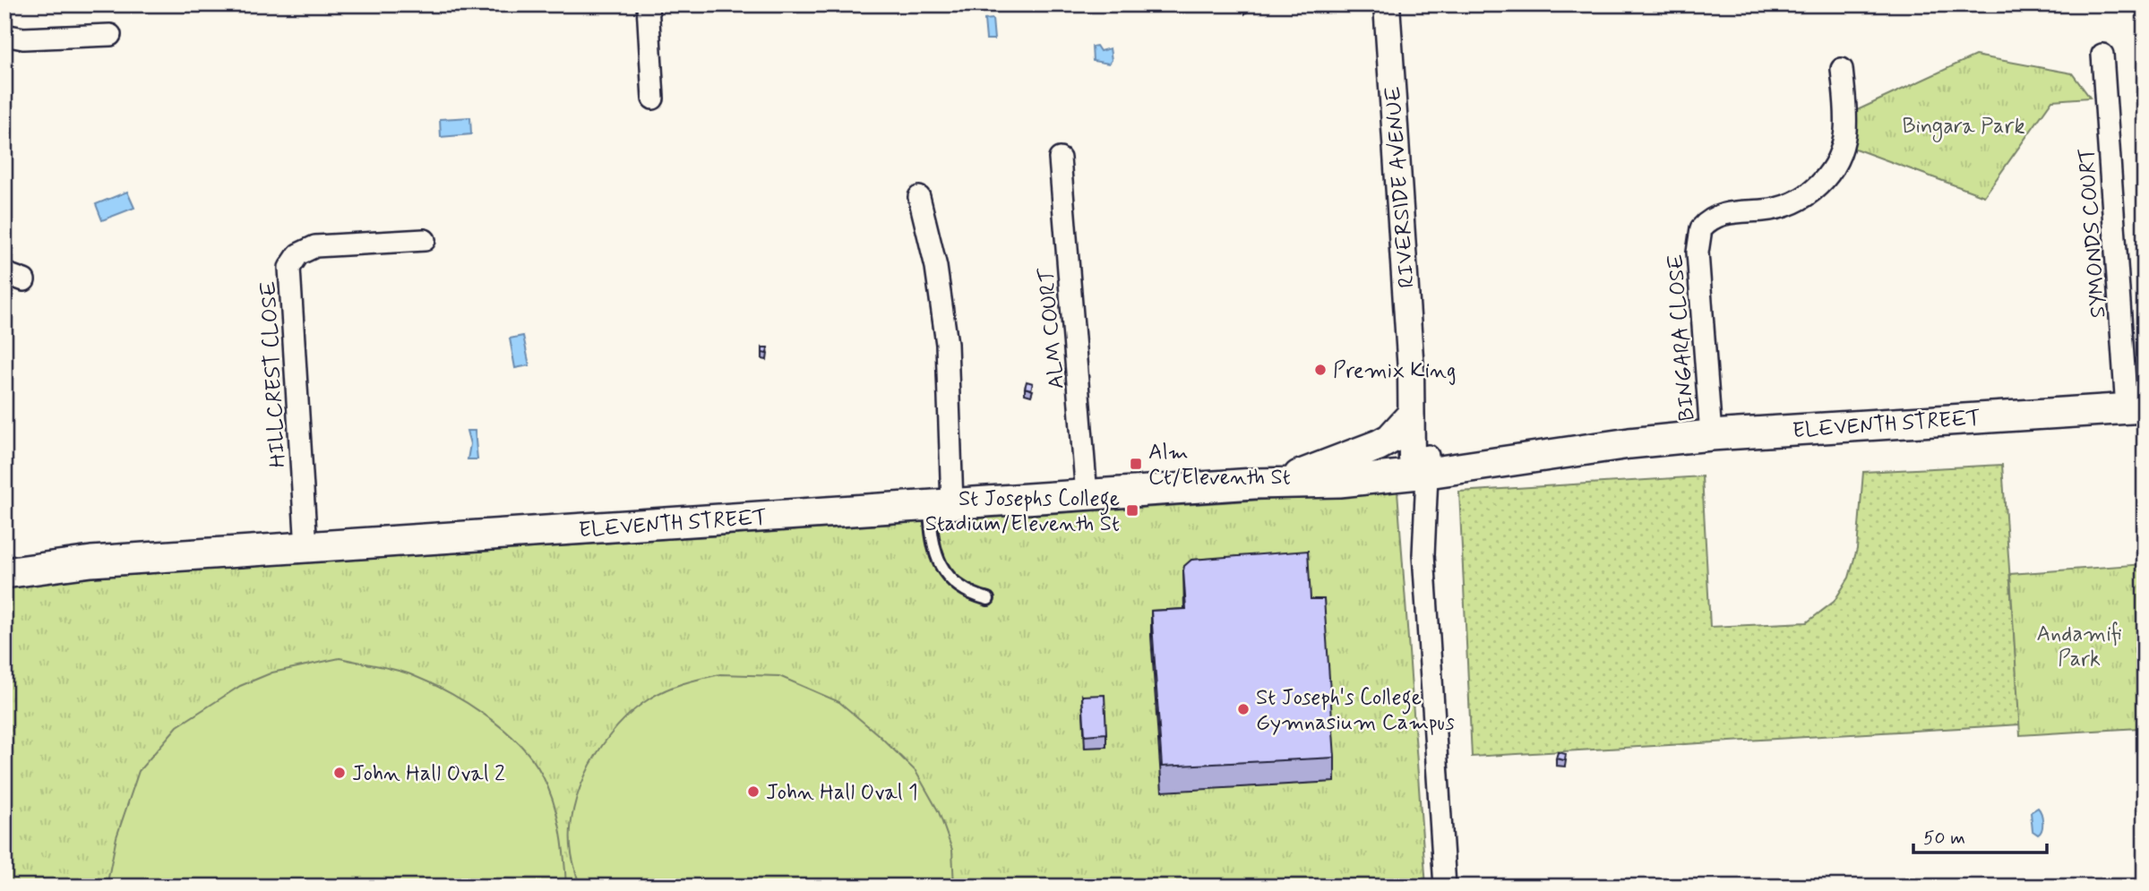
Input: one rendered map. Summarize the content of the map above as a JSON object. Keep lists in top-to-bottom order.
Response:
{
  "streets": {
    "main road": ["ELEVENTH STREET"],
    "street": [
      "RIVERSIDE AVENUE",
      "SYMONDS COURT",
      "ALM COURT",
      "BINGARA CLOSE",
      "HILLCREST CLOSE"
    ]
  },
  "crossings": [
    ["RIVERSIDE AVENUE", "ELEVENTH STREET"],
    ["SYMONDS COURT", "ELEVENTH STREET"],
    ["ALM COURT", "ELEVENTH STREET"],
    ["BINGARA CLOSE", "ELEVENTH STREET"],
    ["HILLCREST CLOSE", "ELEVENTH STREET"]
  ],
  "parks": ["Bingara Park", "Andamifi Park"],
  "places": {
    "other": [
      "Premix King",
      "St Joseph's College Gymnasium Campus",
      "John Hall Oval 2",
      "John Hall Oval 1"
    ],
    "transit": ["Alm Ct/Eleventh St", "St Josephs College Stadium/Eleventh St"]
  },
  "scale_bar": "50 m"
}
